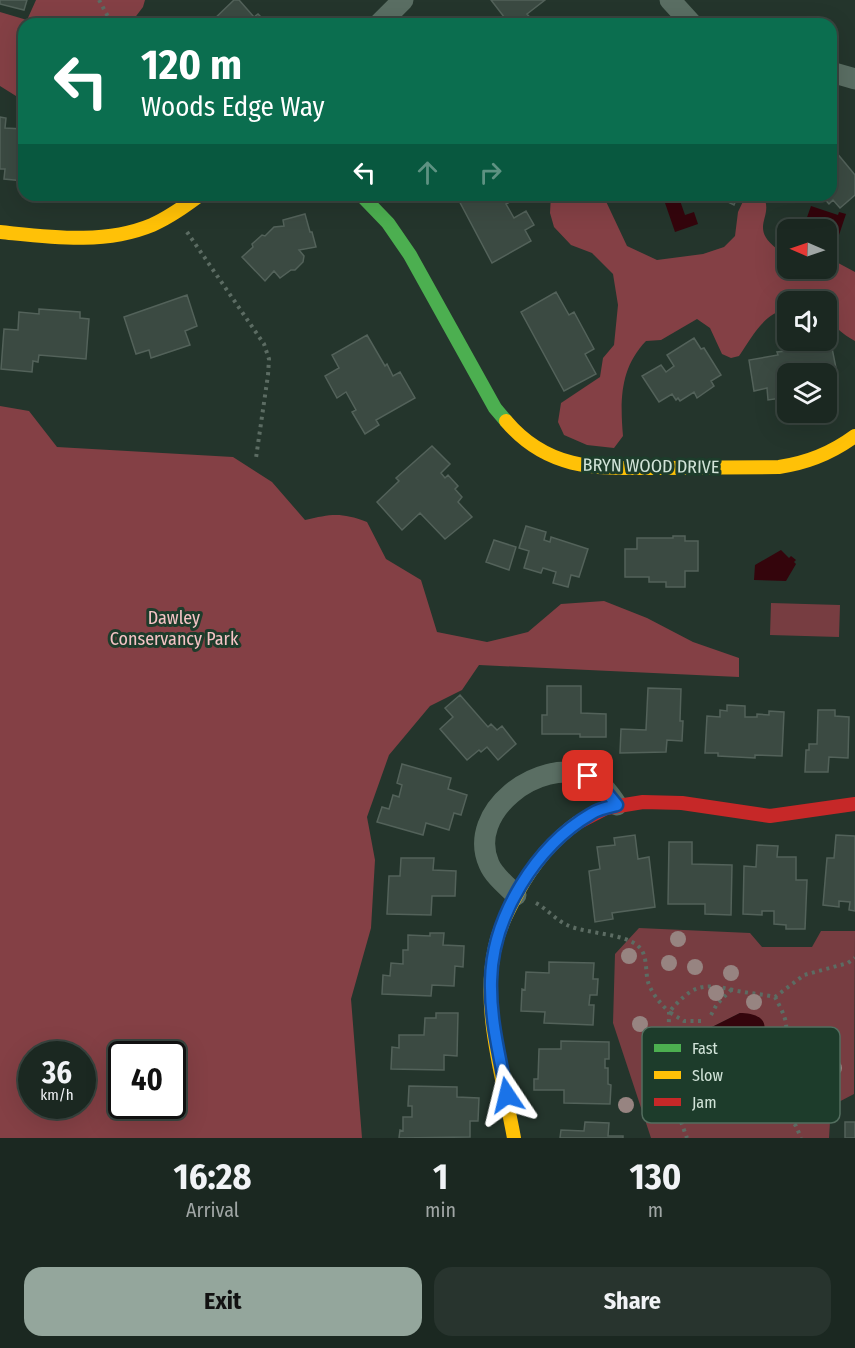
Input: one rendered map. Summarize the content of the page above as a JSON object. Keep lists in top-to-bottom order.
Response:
{
  "streets": {
    "street": ["BRYN WOOD DRIVE"]
  },
  "parks": ["Dawley Conservancy Park"],
  "legend": ["Fast", "Slow", "Jam"],
  "north": "left",
  "page": {
    "turn": ["120 m", "Woods Edge Way"],
    "speed": "36 km/h",
    "limit": "40",
    "eta": [
      "16:28",
      "Arrival",
      "1",
      "min",
      "130",
      "m"
    ],
    "buttons": ["Exit", "Share"]
  }
}
